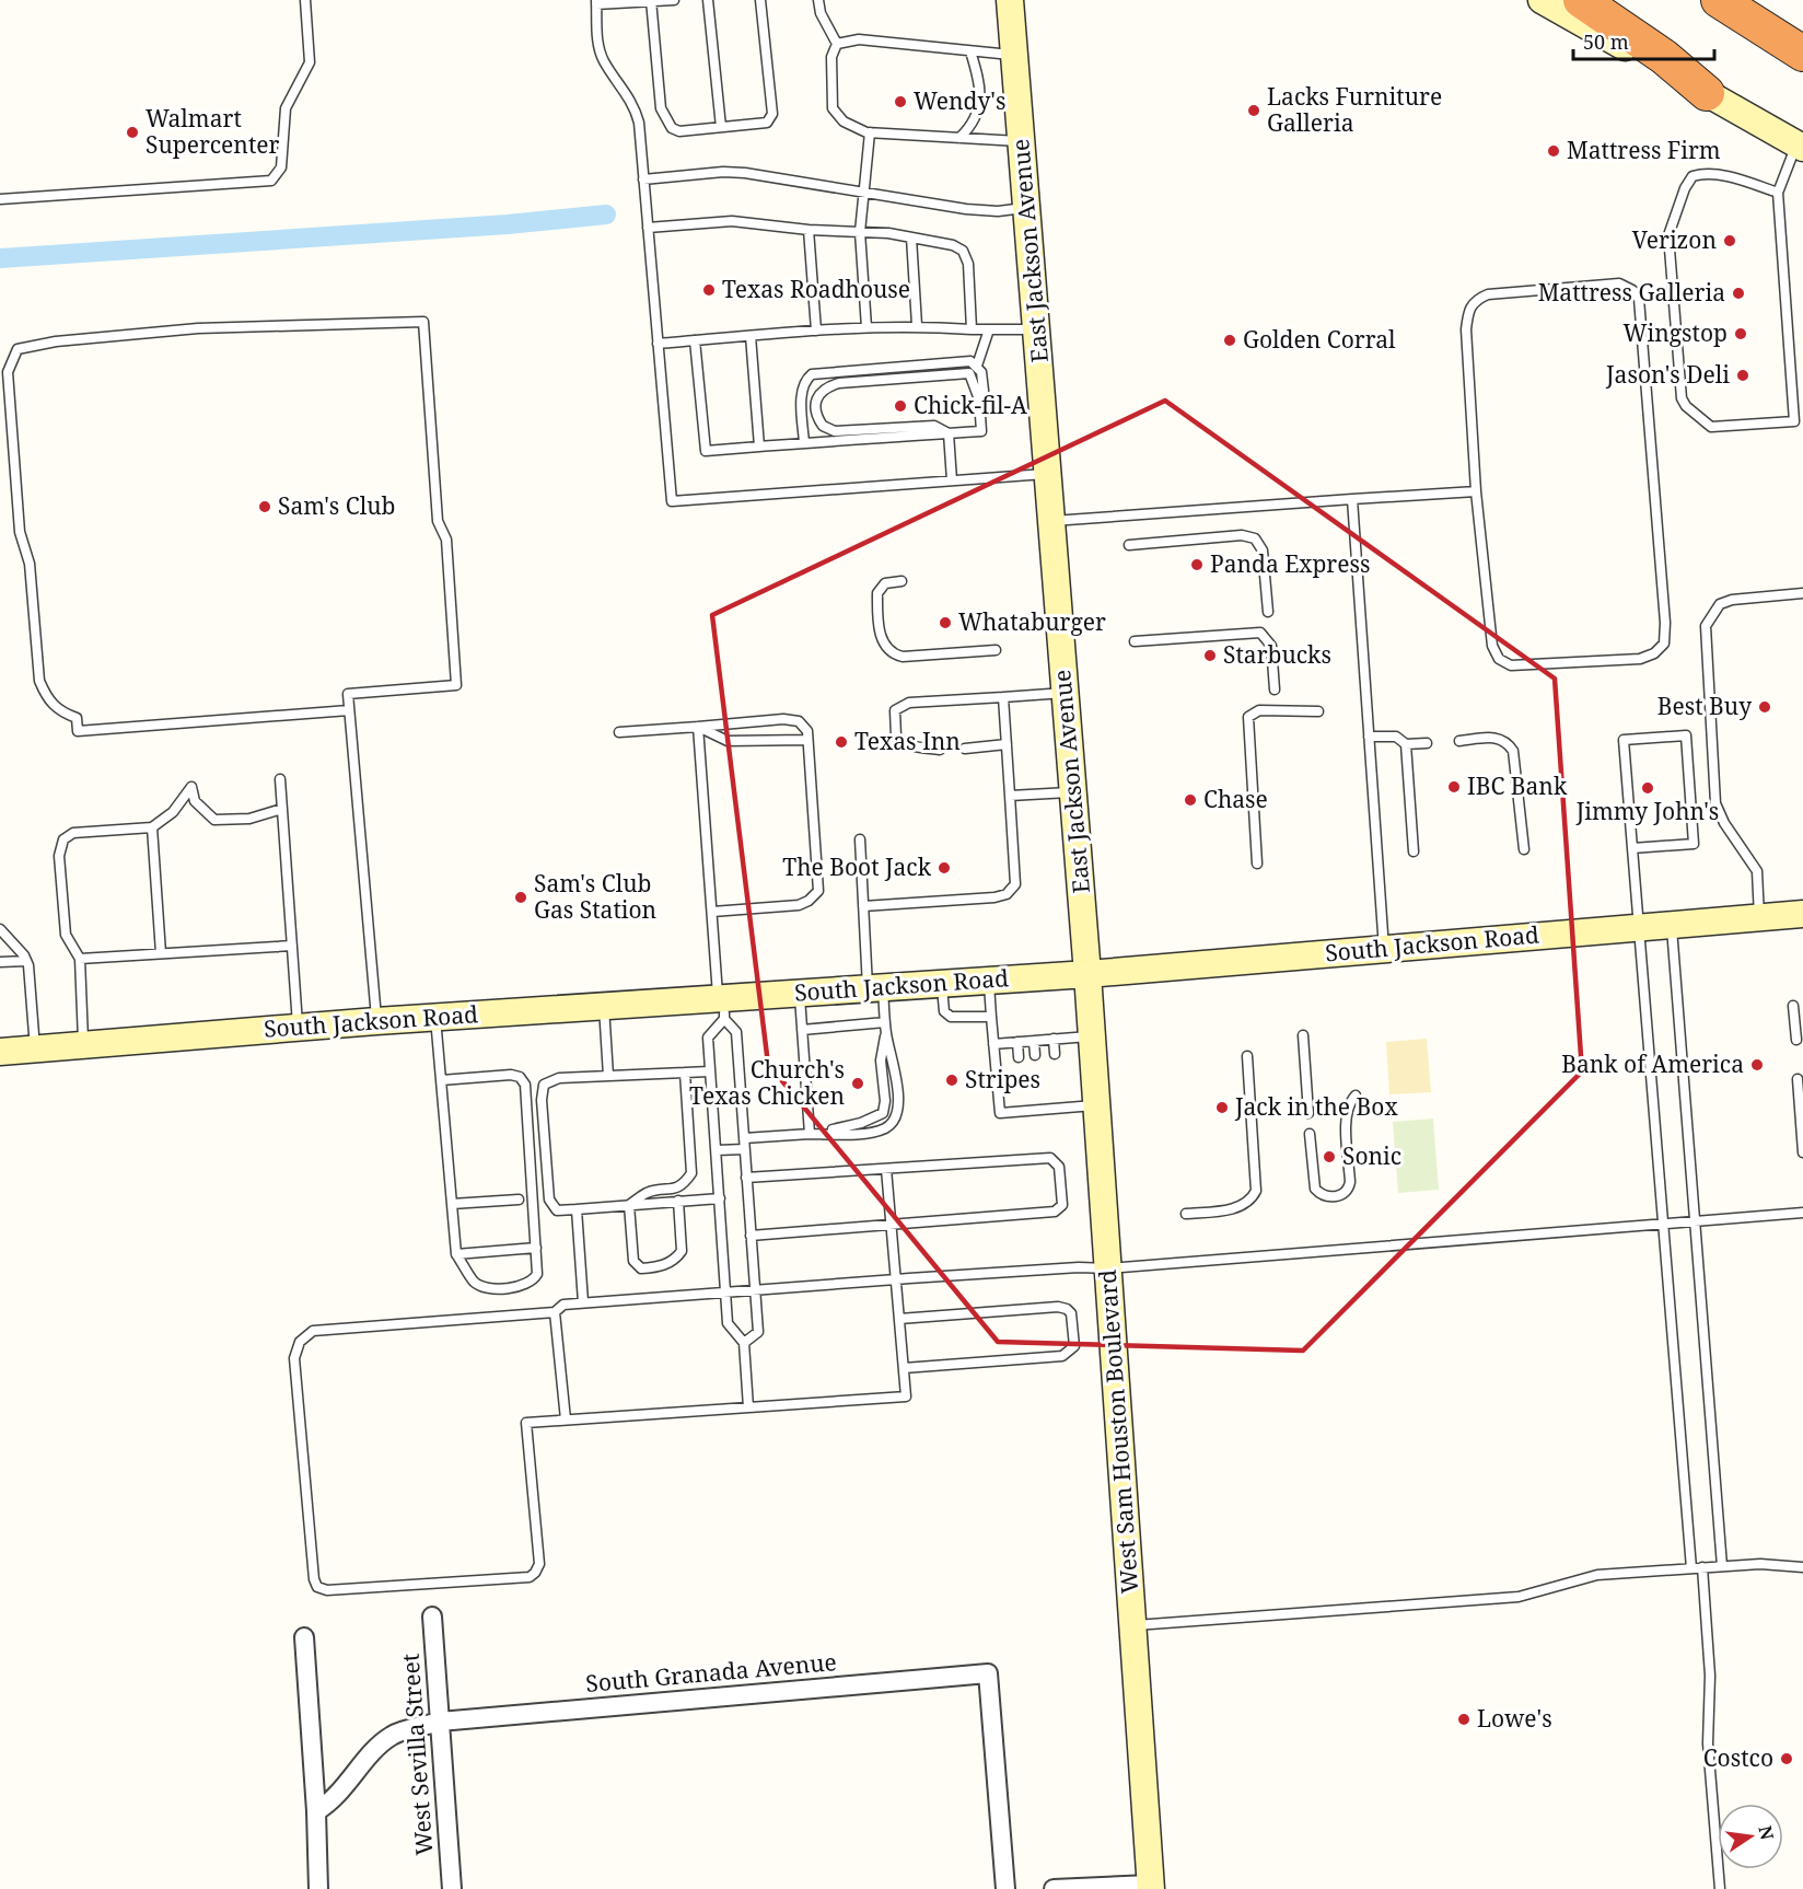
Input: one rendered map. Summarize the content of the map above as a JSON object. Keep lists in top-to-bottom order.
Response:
{
  "streets": {
    "main road": ["East Jackson Avenue", "South Jackson Road", "West Sam Houston Boulevard"],
    "street": ["South Granada Avenue", "West Sevilla Street"]
  },
  "crossings": [
    ["East Jackson Avenue", "South Jackson Road"],
    ["East Jackson Avenue", "West Sam Houston Boulevard"],
    ["South Jackson Road", "West Sam Houston Boulevard"],
    ["South Granada Avenue", "West Sevilla Street"]
  ],
  "places": [
    "Wendy's",
    "Lacks Furniture Galleria",
    "Walmart Supercenter",
    "Mattress Firm",
    "Verizon",
    "Texas Roadhouse",
    "Mattress Galleria",
    "Wingstop",
    "Golden Corral",
    "Jason's Deli",
    "Chick-fil-A",
    "Sam's Club",
    "Panda Express",
    "Whataburger",
    "Starbucks",
    "Best Buy",
    "Texas Inn",
    "IBC Bank",
    "Jimmy John's",
    "Chase",
    "The Boot Jack",
    "Sam's Club Gas Station",
    "Bank of America",
    "Stripes",
    "Church's Texas Chicken",
    "Jack in the Box",
    "Sonic",
    "Lowe's",
    "Costco"
  ],
  "scale_bar": "50 m",
  "north": "right"
}
